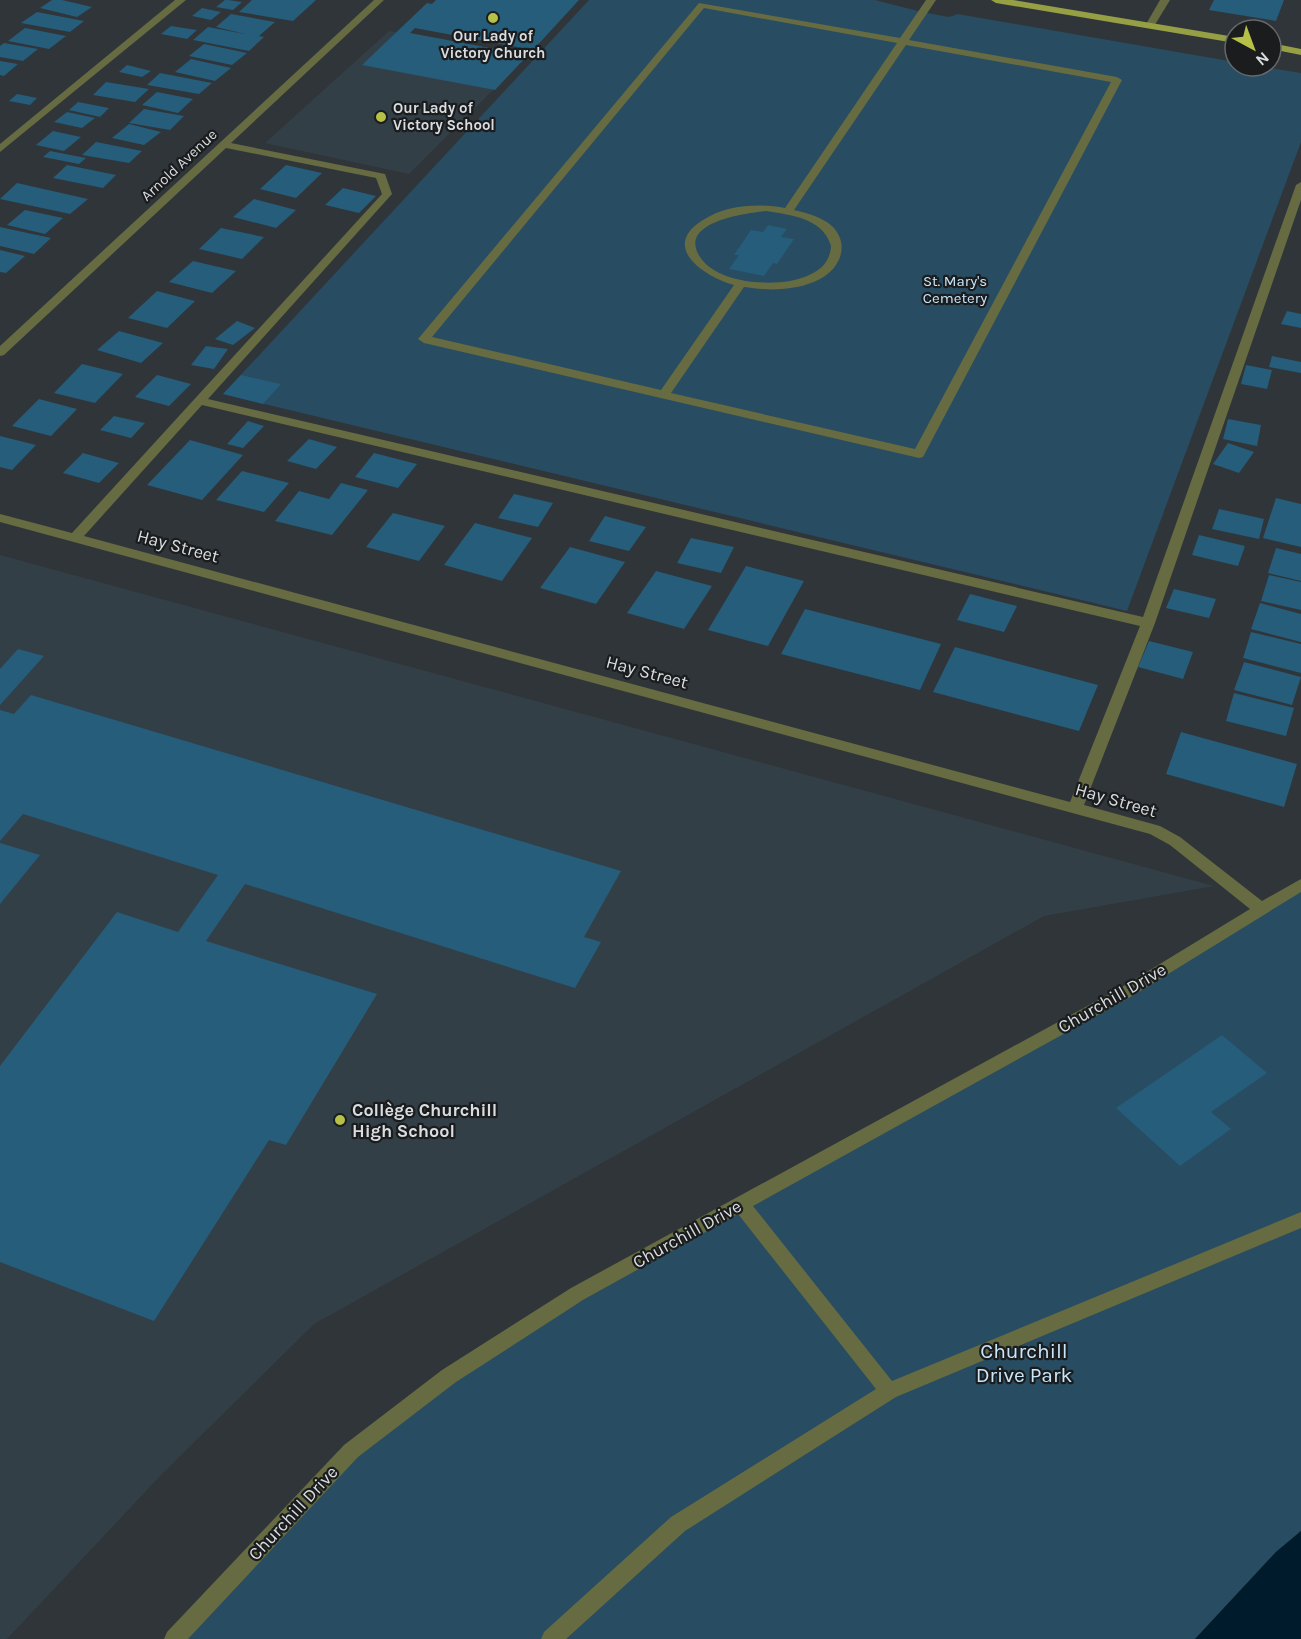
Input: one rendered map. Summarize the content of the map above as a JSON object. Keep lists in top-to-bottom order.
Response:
{
  "streets": {
    "street": ["Arnold Avenue", "Hay Street", "Churchill Drive"]
  },
  "crossings": [
    ["Hay Street", "Churchill Drive"]
  ],
  "parks": ["St. Mary's Cemetery", "Churchill Drive Park"],
  "places": ["Our Lady of Victory Church", "Our Lady of Victory School", "Collège Churchill High School"],
  "north": "bottom right"
}
